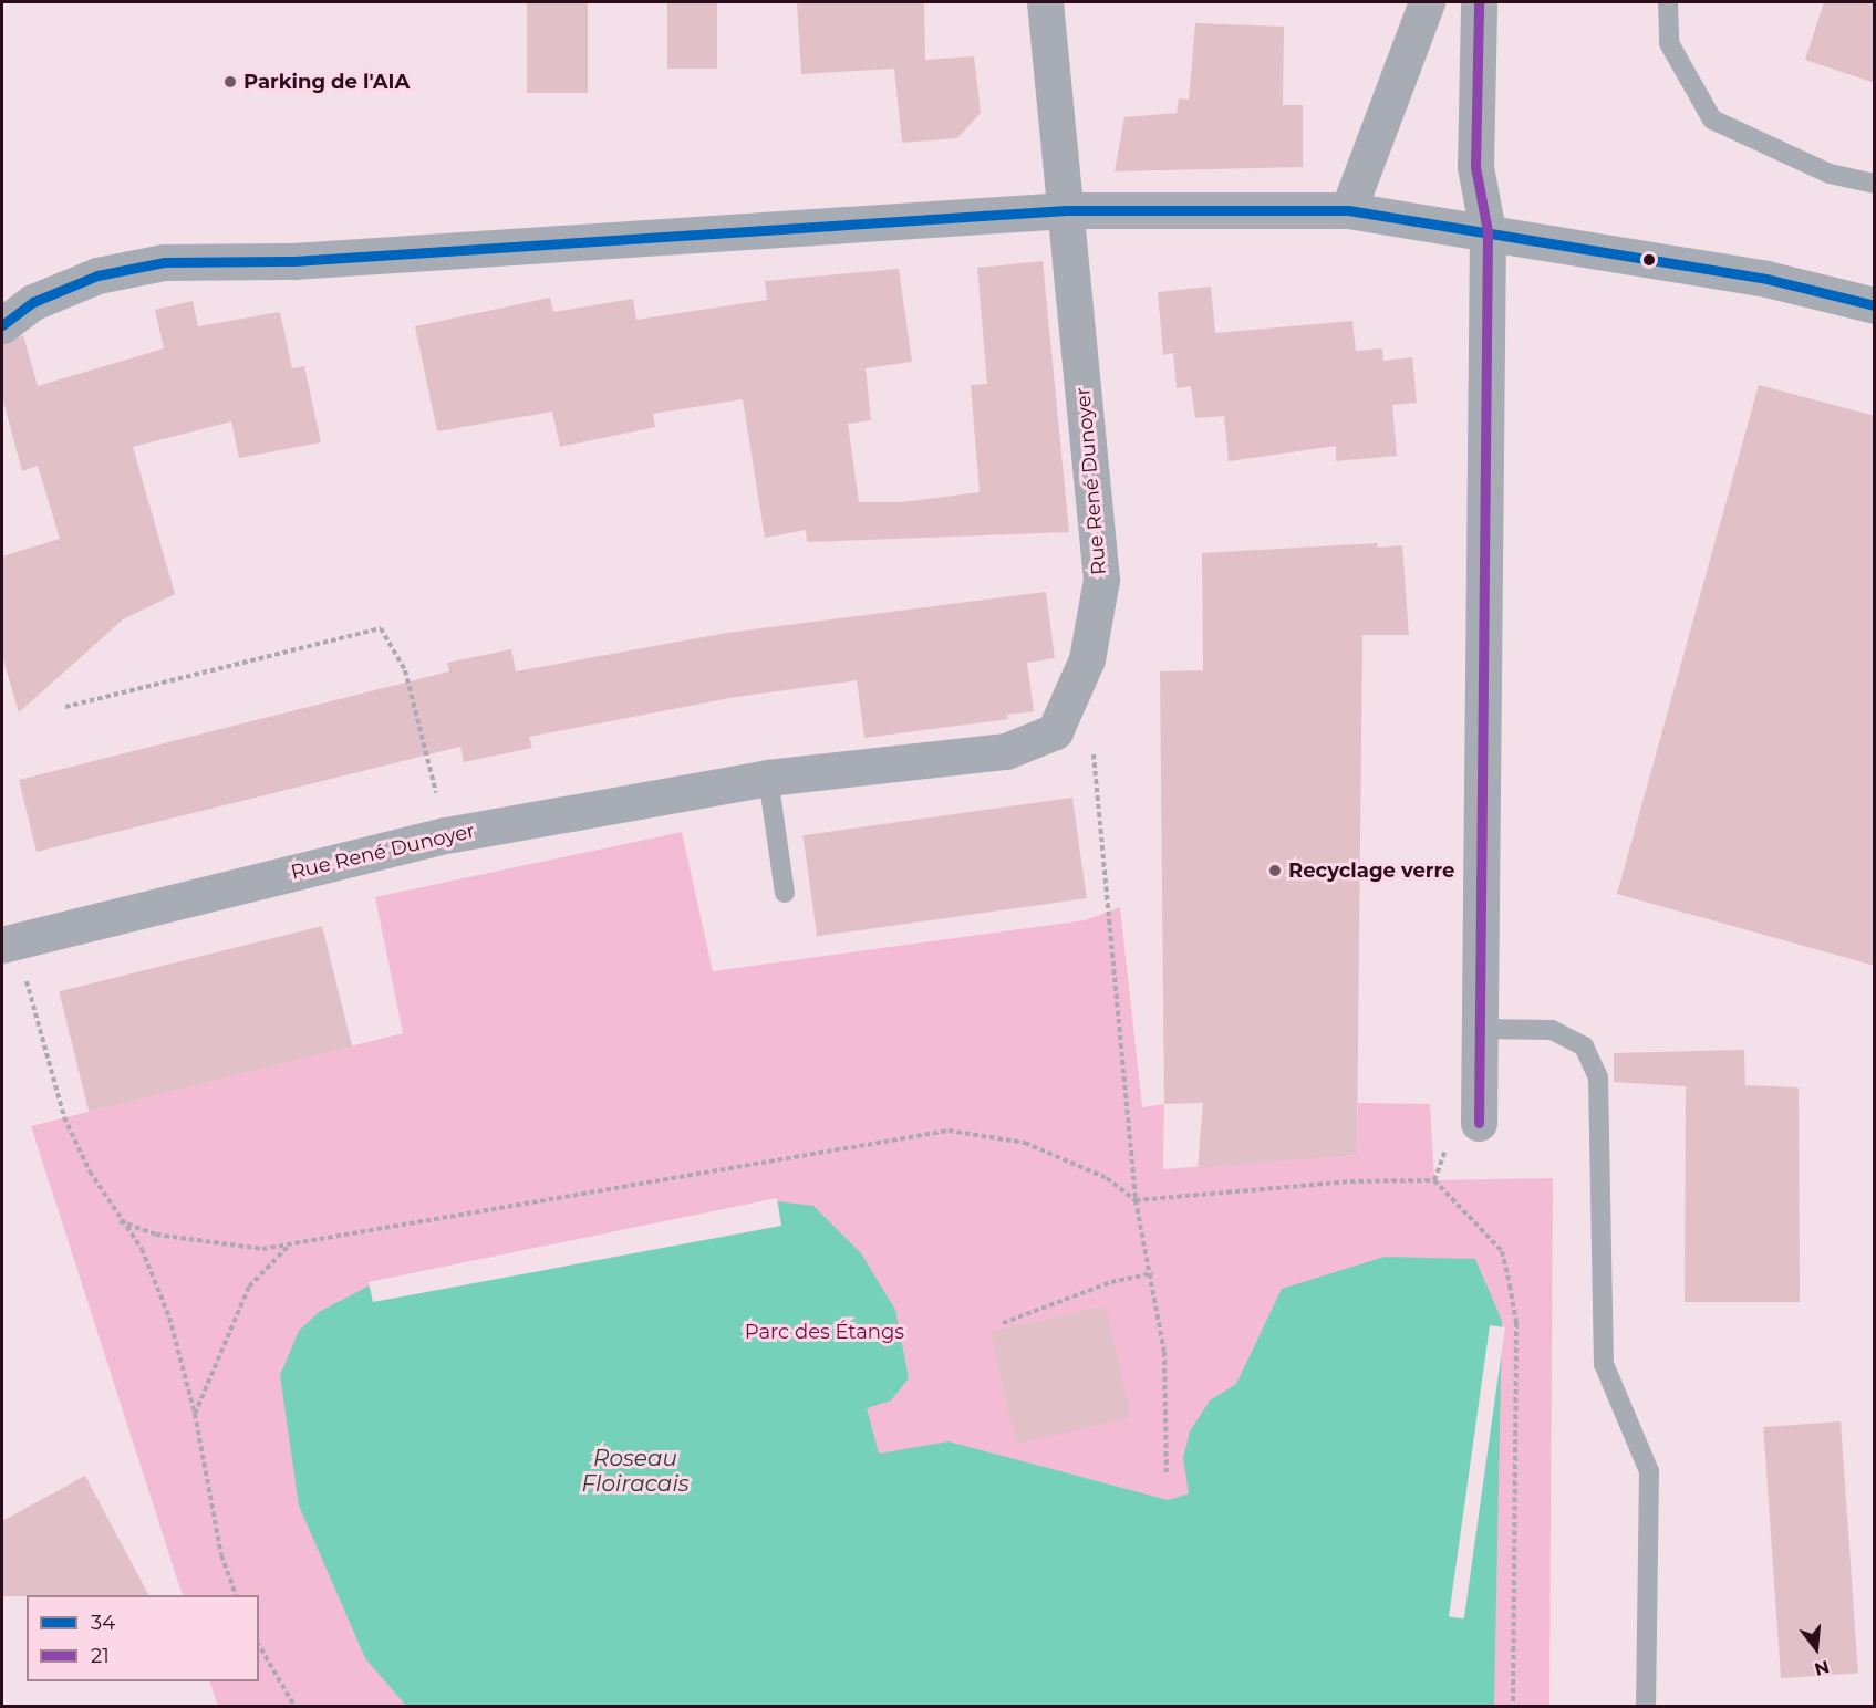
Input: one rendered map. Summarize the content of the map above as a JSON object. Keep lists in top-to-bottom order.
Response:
{
  "streets": {
    "street": ["Rue René Dunoyer"]
  },
  "water": ["Roseau Floiracais"],
  "parks": ["Parc des Étangs"],
  "places": ["Parking de l'AIA", "Recyclage verre"],
  "lines": ["transit line 21", "transit line 34"],
  "legend": ["34", "21"],
  "north": "bottom"
}
